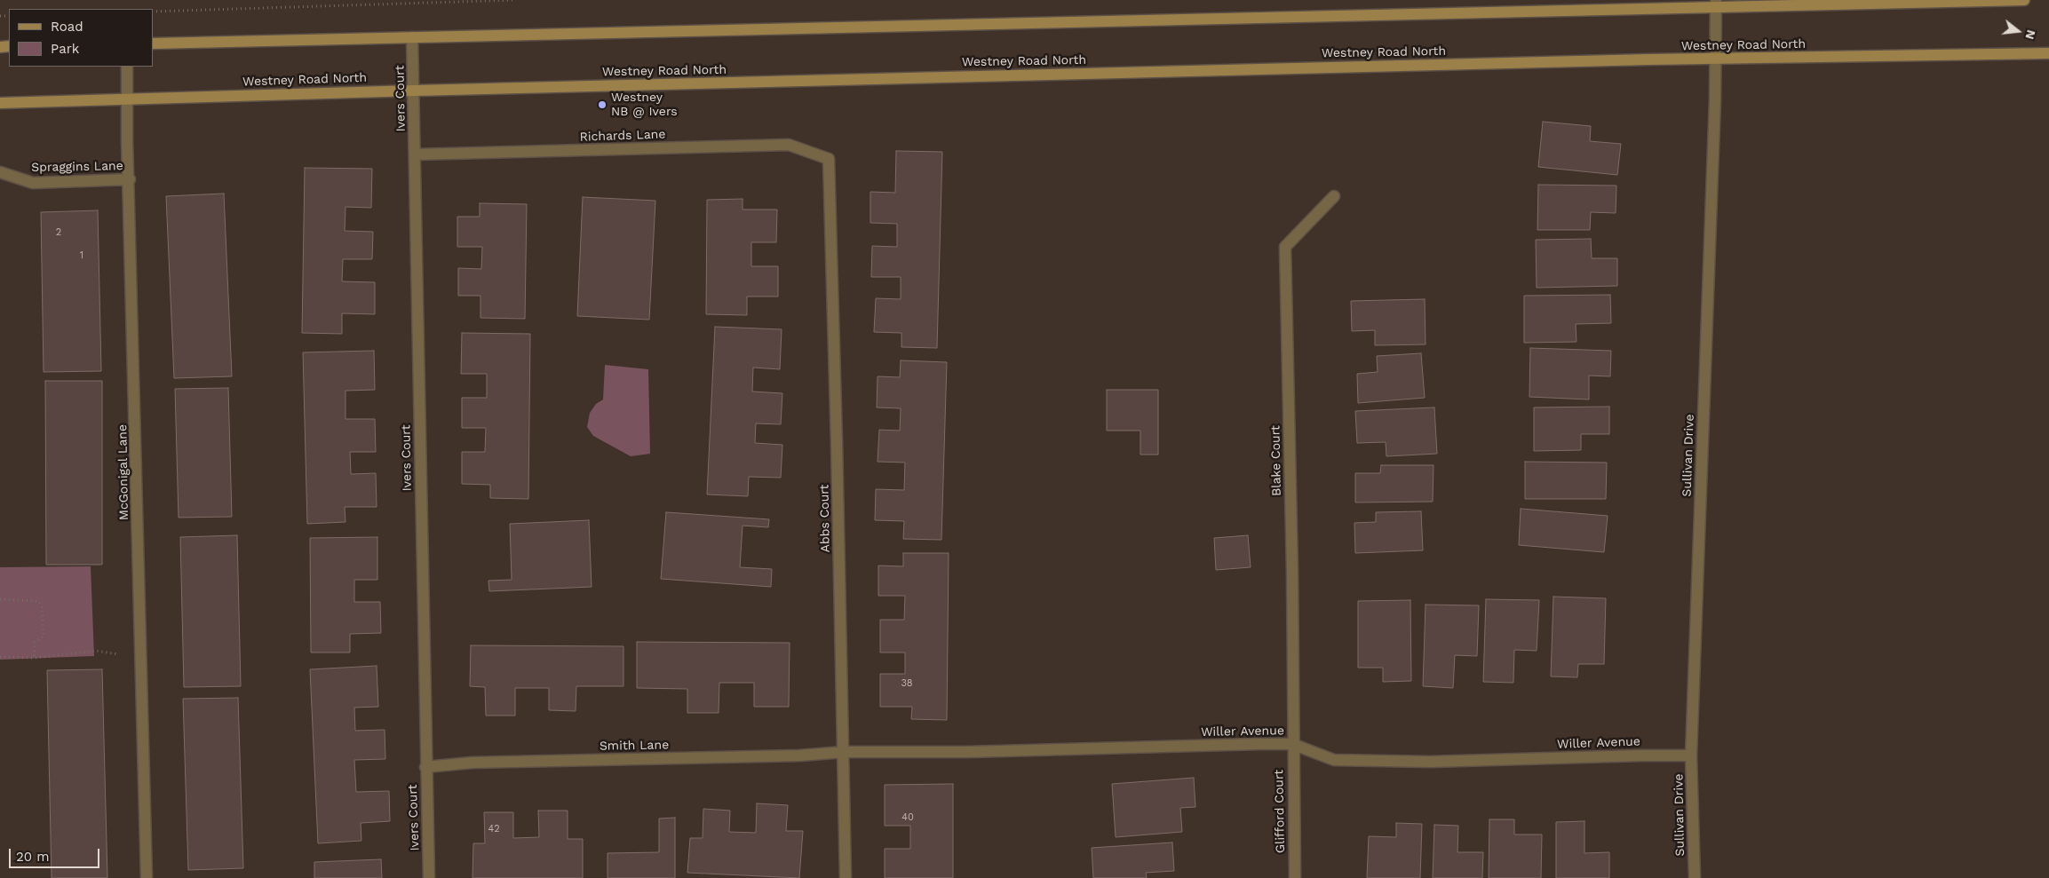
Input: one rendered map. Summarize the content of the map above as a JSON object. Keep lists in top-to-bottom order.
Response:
{
  "streets": {
    "main road": ["Westney Road North"],
    "street": [
      "Ivers Court",
      "Richards Lane",
      "Spraggins Lane",
      "Sullivan Drive",
      "Blake Court",
      "McGonigal Lane",
      "Abbs Court",
      "Willer Avenue",
      "Smith Lane",
      "Glifford Court"
    ]
  },
  "crossings": [
    ["Westney Road North", "Ivers Court"],
    ["Westney Road North", "Sullivan Drive"],
    ["Westney Road North", "McGonigal Lane"],
    ["Ivers Court", "Richards Lane"],
    ["Ivers Court", "Smith Lane"],
    ["Richards Lane", "Abbs Court"],
    ["Spraggins Lane", "McGonigal Lane"],
    ["Sullivan Drive", "Willer Avenue"],
    ["Blake Court", "Willer Avenue"],
    ["Blake Court", "Glifford Court"],
    ["Abbs Court", "Willer Avenue"],
    ["Abbs Court", "Smith Lane"],
    ["Willer Avenue", "Smith Lane"],
    ["Willer Avenue", "Glifford Court"]
  ],
  "places": ["Westney NB @ Ivers"],
  "house_numbers": [
    "2",
    "1",
    "38",
    "40",
    "42"
  ],
  "legend": ["Road", "Park"],
  "scale_bar": "20 m",
  "north": "right"
}
